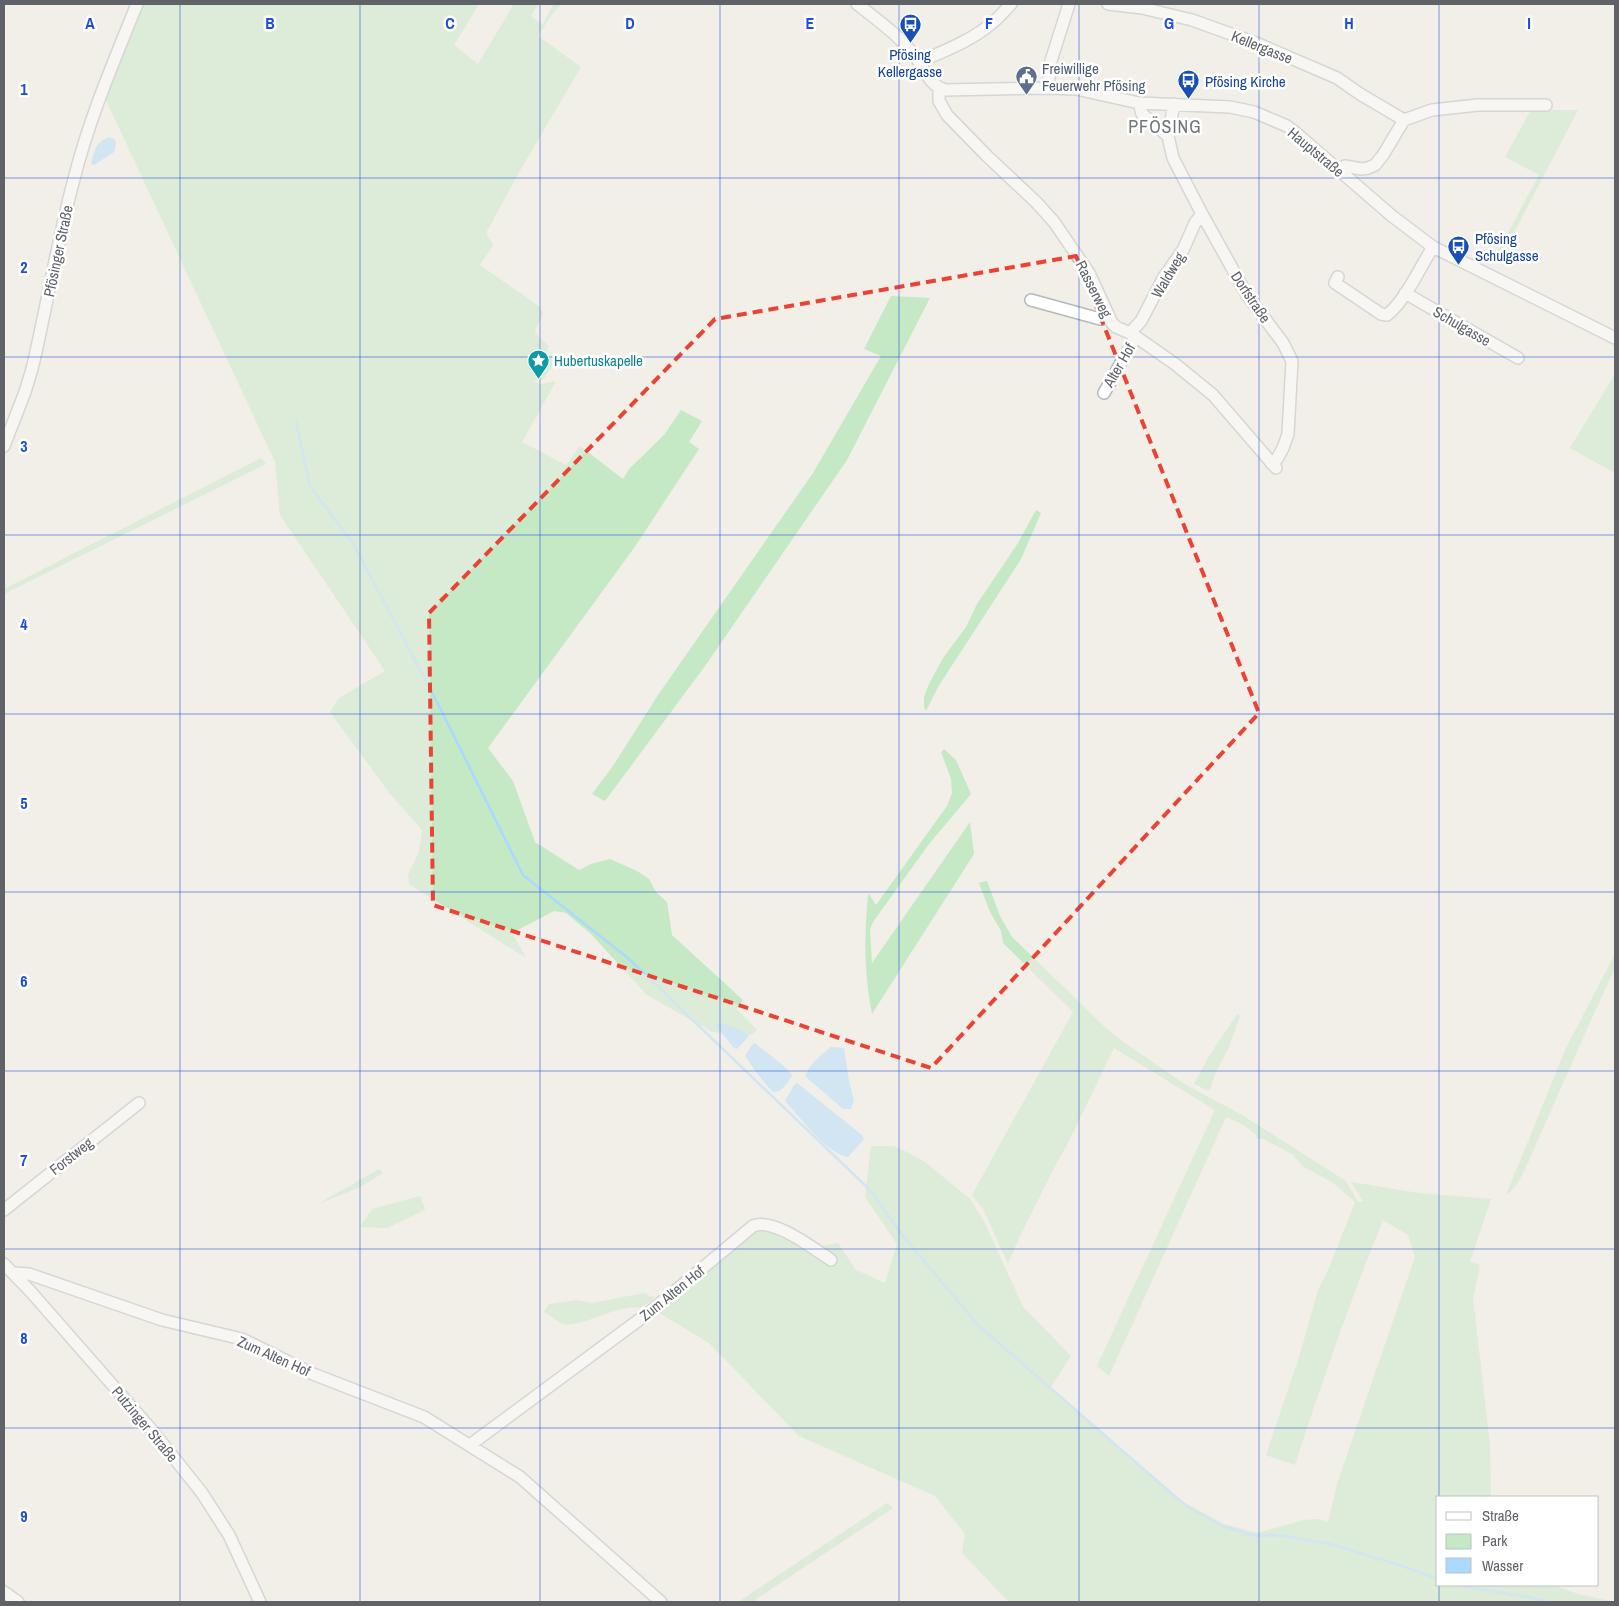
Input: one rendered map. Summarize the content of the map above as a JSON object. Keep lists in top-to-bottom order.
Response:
{
  "streets": {
    "street": [
      "Kellergasse",
      "Hauptstraße",
      "Pfösinger Straße",
      "Waldweg",
      "Rasserweg",
      "Dorfstraße",
      "Schulgasse",
      "Alter Hof",
      "Forstweg",
      "Zum Alten Hof",
      "Putzinger Straße"
    ]
  },
  "crossings": [
    ["Hauptstraße", "Rasserweg"],
    ["Hauptstraße", "Dorfstraße"],
    ["Waldweg", "Rasserweg"],
    ["Waldweg", "Dorfstraße"],
    ["Waldweg", "Alter Hof"],
    ["Rasserweg", "Dorfstraße"],
    ["Rasserweg", "Alter Hof"],
    ["Zum Alten Hof", "Putzinger Straße"]
  ],
  "districts": ["PFÖSING"],
  "places": {
    "bus stop": ["Pfösing Kellergasse", "Pfösing Kirche", "Pfösing Schulgasse"],
    "public building": ["Freiwillige Feuerwehr Pfösing"],
    "place": ["Hubertuskapelle"]
  },
  "legend": ["Straße", "Park", "Wasser"],
  "grid": {
    "columns": [
      "A",
      "B",
      "C",
      "D",
      "E",
      "F",
      "G",
      "H",
      "I"
    ],
    "rows": [
      "1",
      "2",
      "3",
      "4",
      "5",
      "6",
      "7",
      "8",
      "9"
    ]
  }
}
